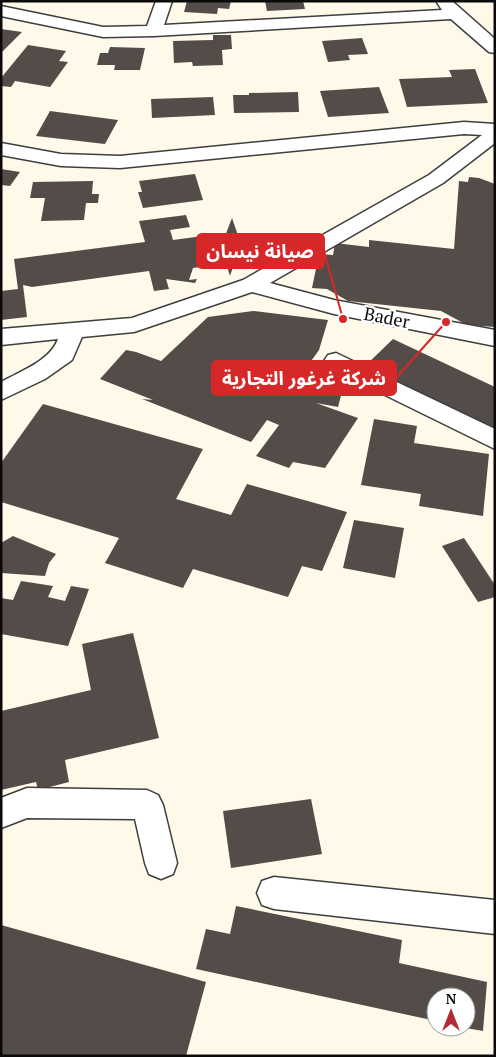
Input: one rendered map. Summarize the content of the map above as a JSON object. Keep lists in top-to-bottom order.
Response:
{
  "streets": {
    "street": ["Bader"]
  },
  "places": ["صيانة نيسان", "شركة غرغور التجارية"],
  "north": "top"
}
